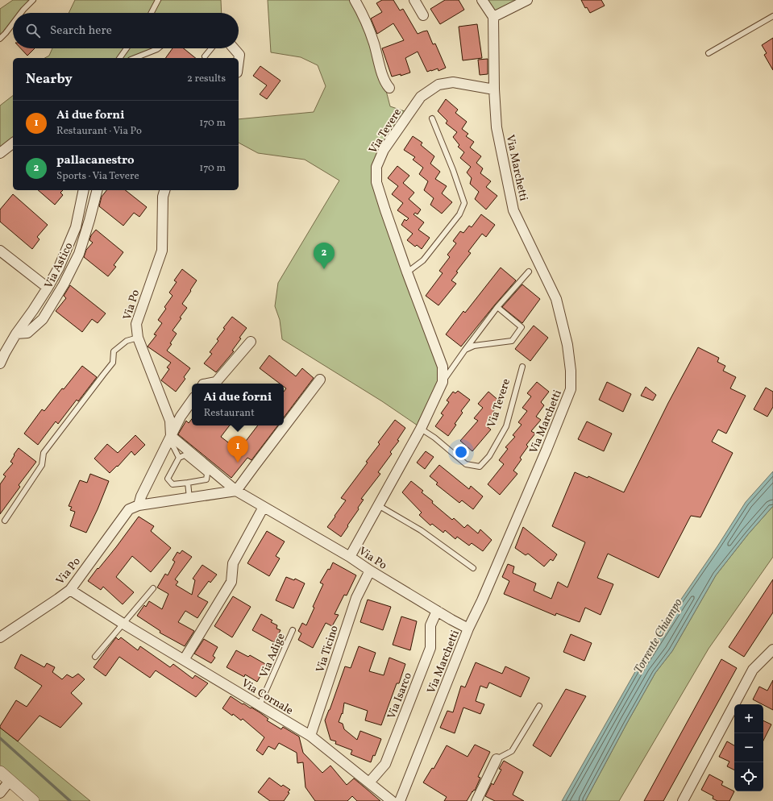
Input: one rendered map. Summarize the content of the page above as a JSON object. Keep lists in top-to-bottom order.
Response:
{
  "streets": {
    "street": [
      "Via Tevere",
      "Via Marchetti",
      "Via Astico",
      "Via Po",
      "Via Ticino",
      "Via Isarco",
      "Via Cornale"
    ],
    "lane": ["Via Adige"]
  },
  "crossings": [
    ["Via Tevere", "Via Marchetti"],
    ["Via Tevere", "Via Po"],
    ["Via Marchetti", "Via Po"],
    ["Via Po", "Via Ticino"],
    ["Via Po", "Via Isarco"],
    ["Via Po", "Via Cornale"],
    ["Via Ticino", "Via Cornale"],
    ["Via Adige", "Via Cornale"],
    ["Via Isarco", "Via Cornale"]
  ],
  "water": ["Torrente Chiampo"],
  "page": {
    "search": "Search here",
    "heading": ["Nearby", "2 results"],
    "list": [
      {
        "mark": "1",
        "name": "Ai due forni",
        "note": "Restaurant · Via Po",
        "value": "170 m"
      },
      {
        "mark": "2",
        "name": "pallacanestro",
        "note": "Sports · Via Tevere",
        "value": "170 m"
      }
    ],
    "pins": ["2", "1"],
    "popup": ["Ai due forni", "Restaurant"],
    "map_buttons": ["+", "−"]
  }
}
